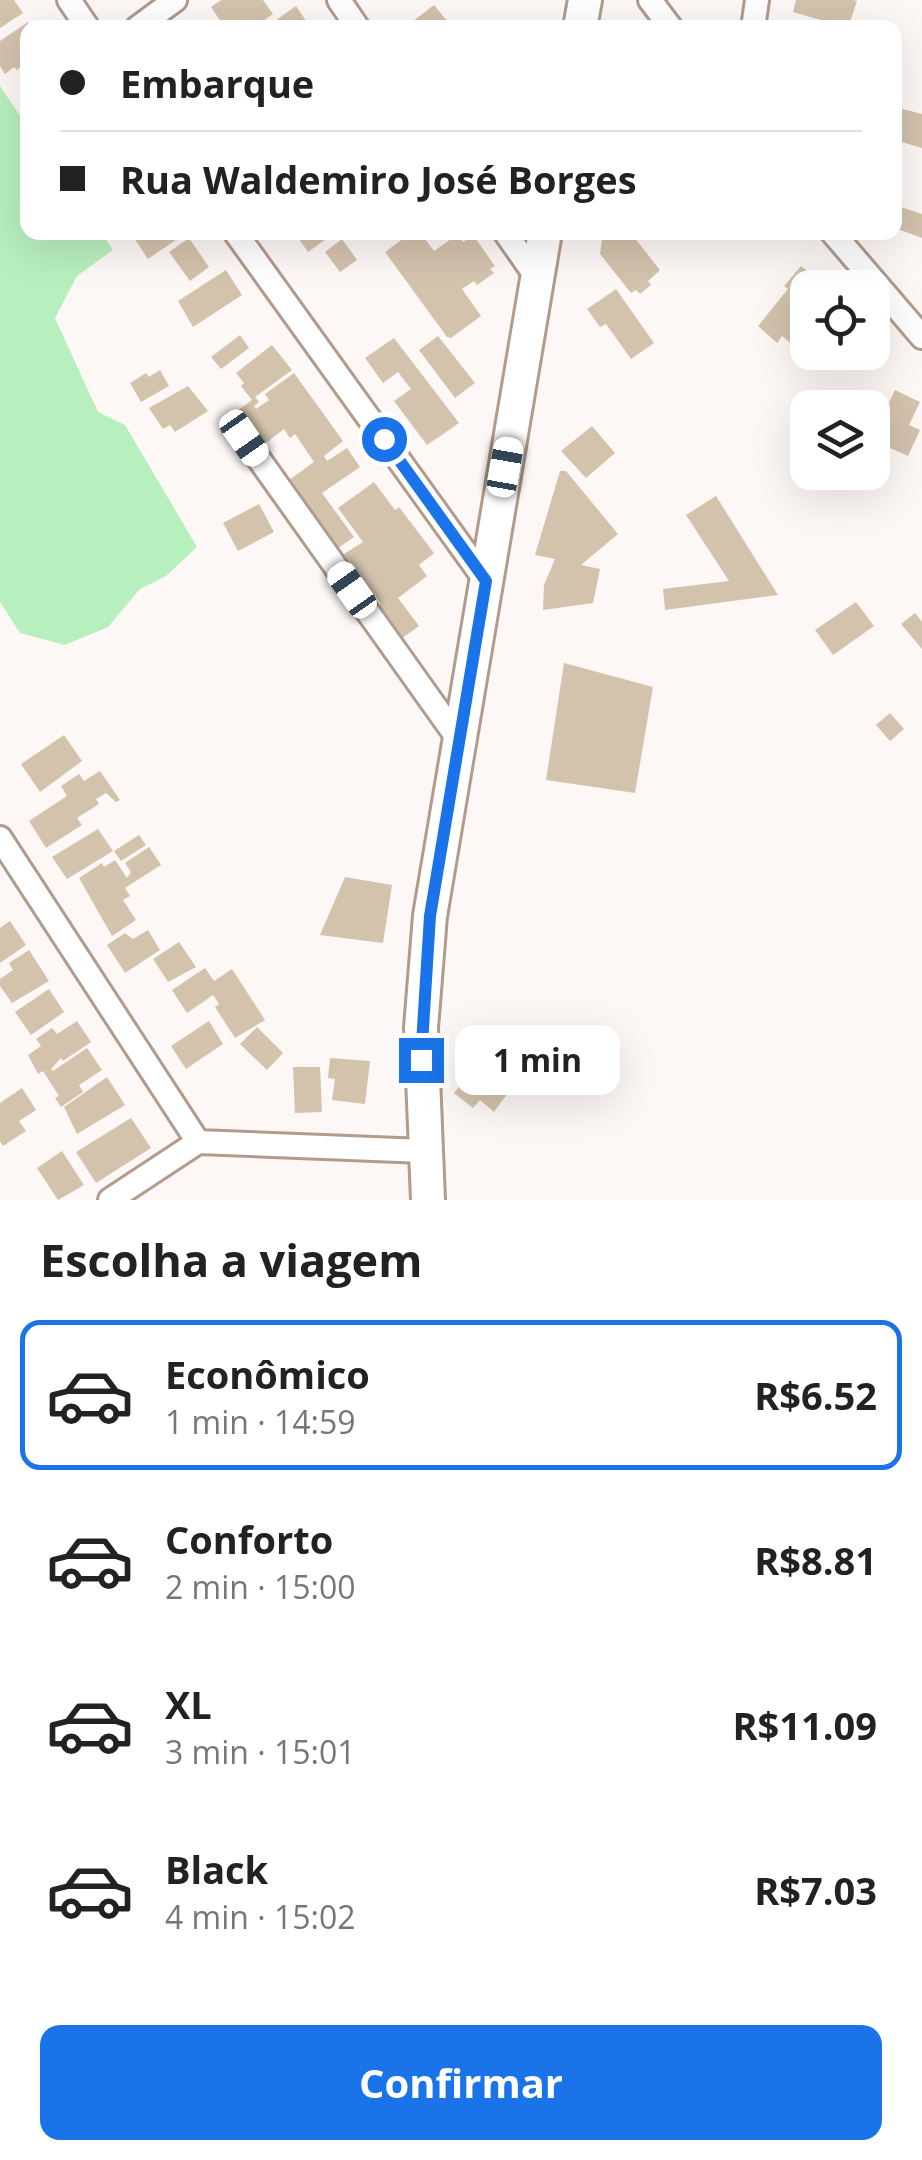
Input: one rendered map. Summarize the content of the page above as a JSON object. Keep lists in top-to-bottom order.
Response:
{
  "page": {
    "banner": ["Embarque", "Rua Waldemiro José Borges"],
    "bubble": "1 min",
    "heading": "Escolha a viagem",
    "list": [
      {
        "name": "Econômico",
        "note": "1 min · 14:59",
        "value": "R$6.52"
      },
      {
        "name": "Conforto",
        "note": "2 min · 15:00",
        "value": "R$8.81"
      },
      {
        "name": "XL",
        "note": "3 min · 15:01",
        "value": "R$11.09"
      },
      {
        "name": "Black",
        "note": "4 min · 15:02",
        "value": "R$7.03"
      }
    ],
    "buttons": "Confirmar"
  }
}
